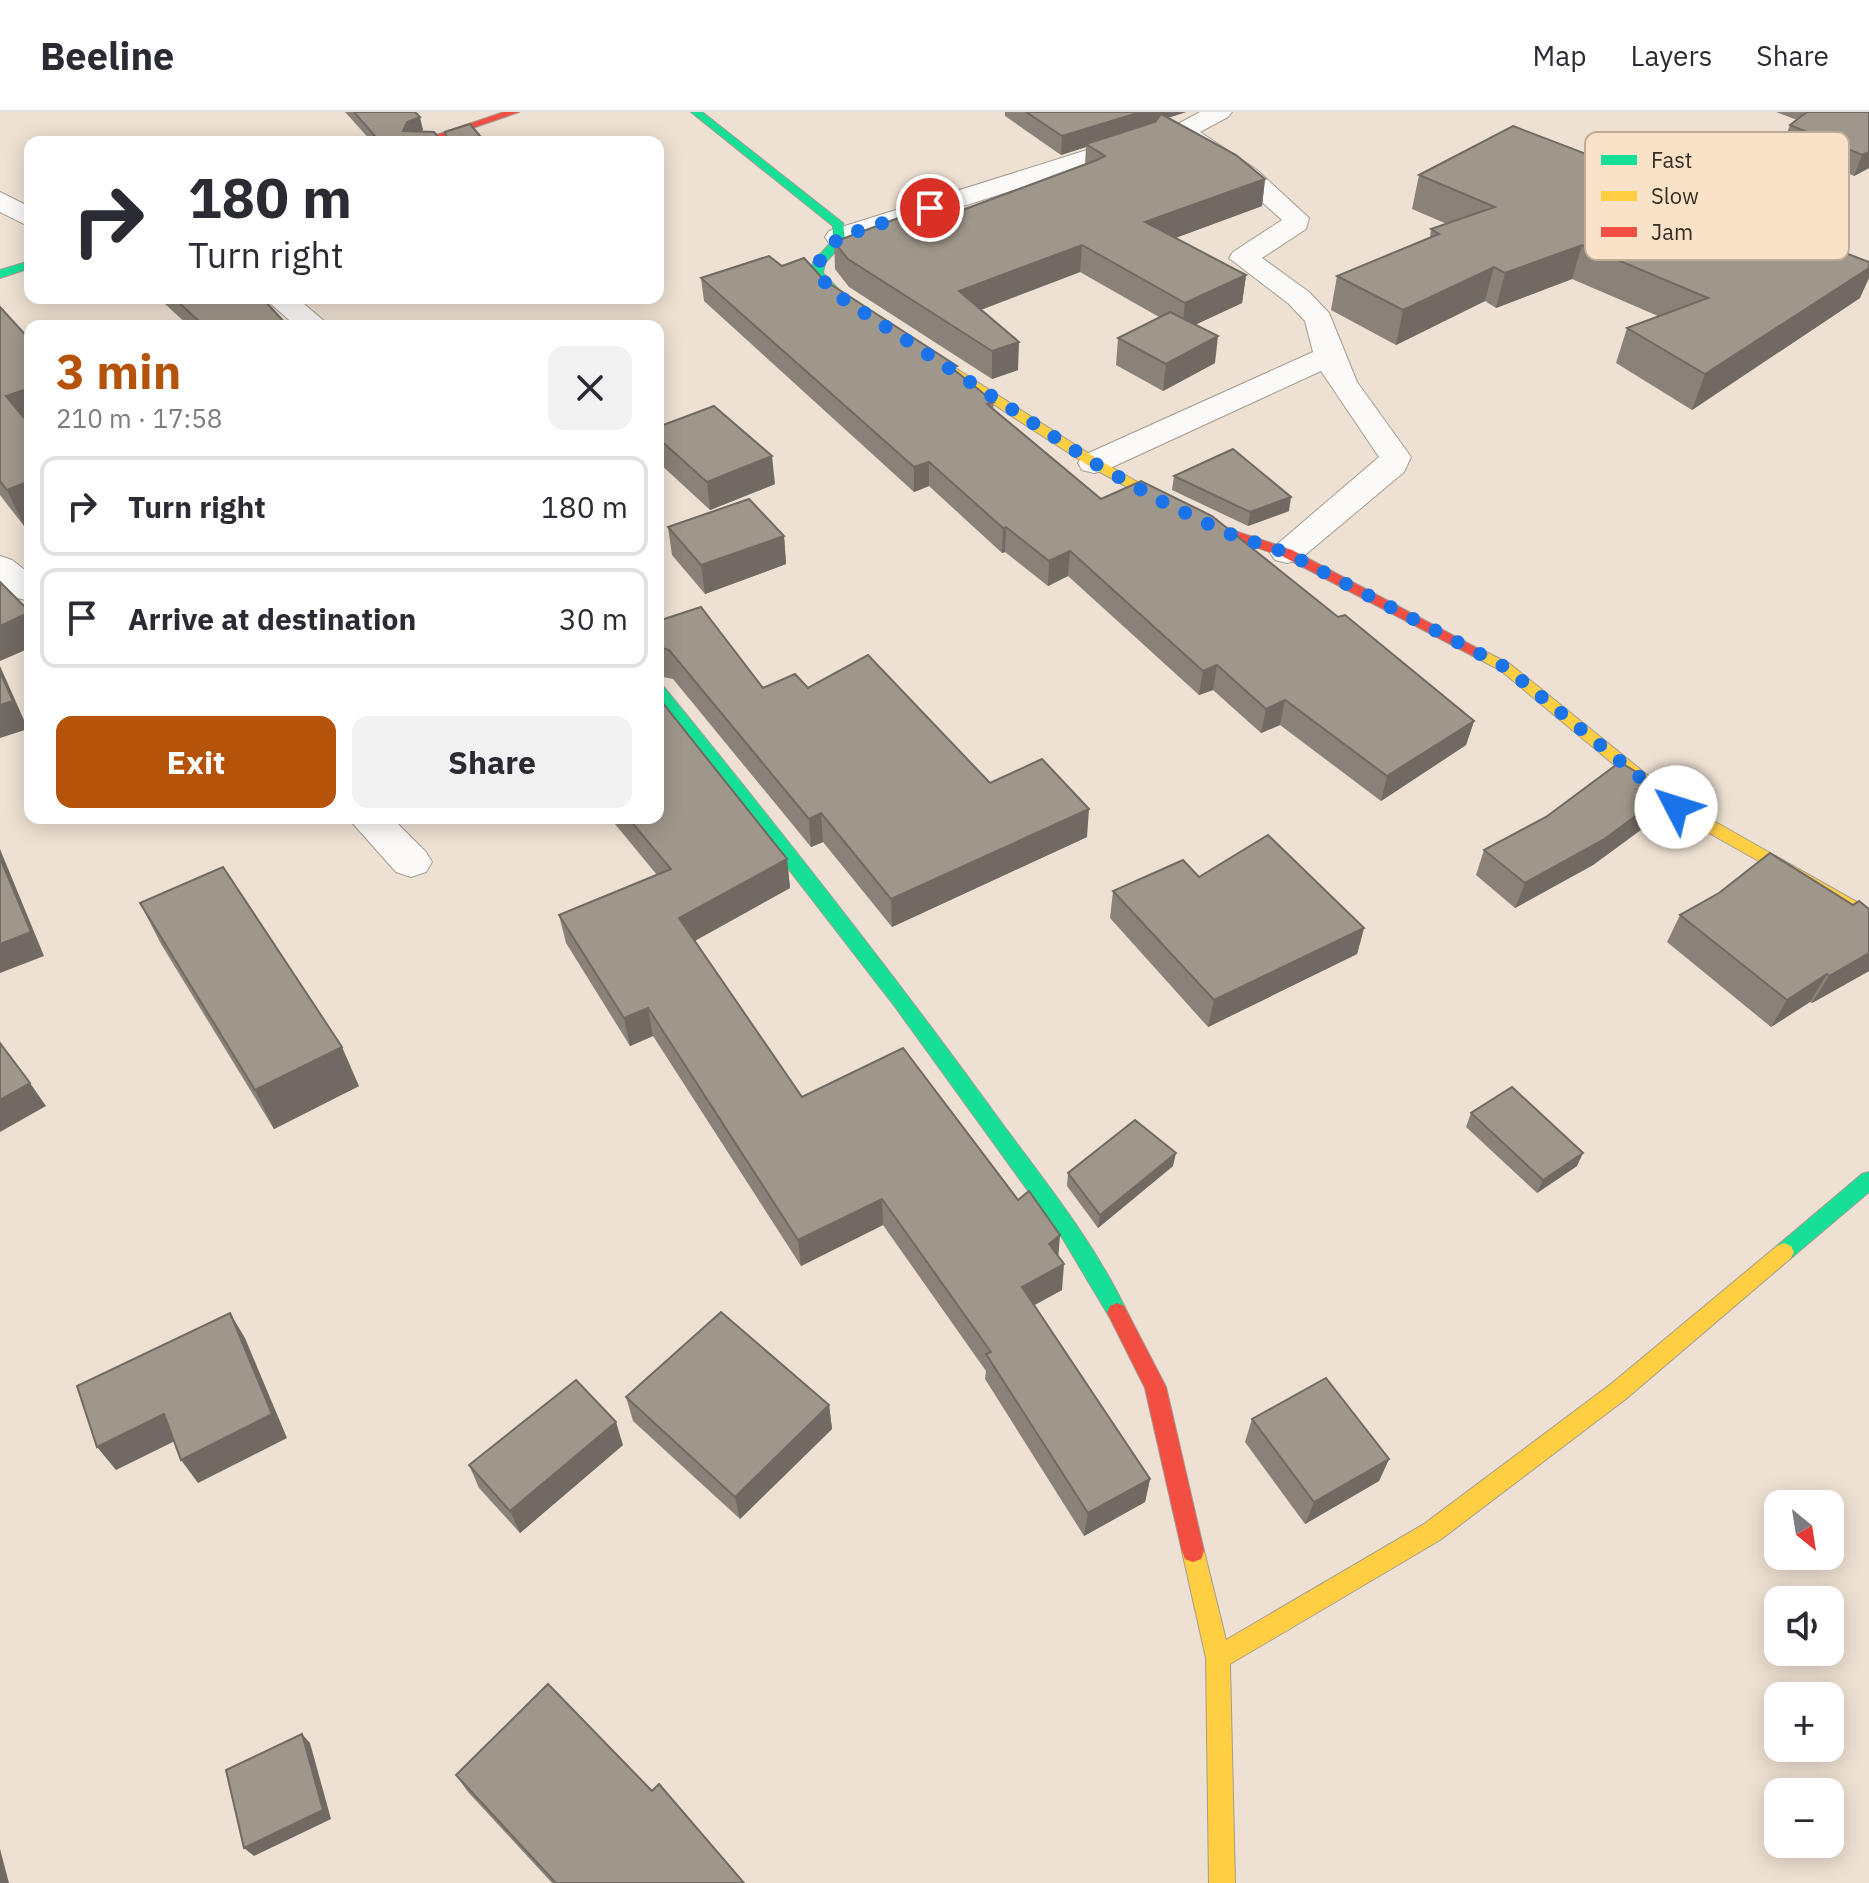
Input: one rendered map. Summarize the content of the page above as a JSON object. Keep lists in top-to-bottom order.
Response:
{
  "legend": ["Fast", "Slow", "Jam"],
  "north": "bottom right",
  "page": {
    "header": "Beeline",
    "nav": ["Map", "Layers", "Share"],
    "turn": ["180 m", "Turn right"],
    "heading": ["3 min", "210 m · 17:58"],
    "list": [
      {
        "name": "Turn right",
        "value": "180 m"
      },
      {
        "name": "Arrive at destination",
        "value": "30 m"
      }
    ],
    "buttons": ["Exit", "Share"],
    "map_buttons": ["+", "−"]
  }
}
